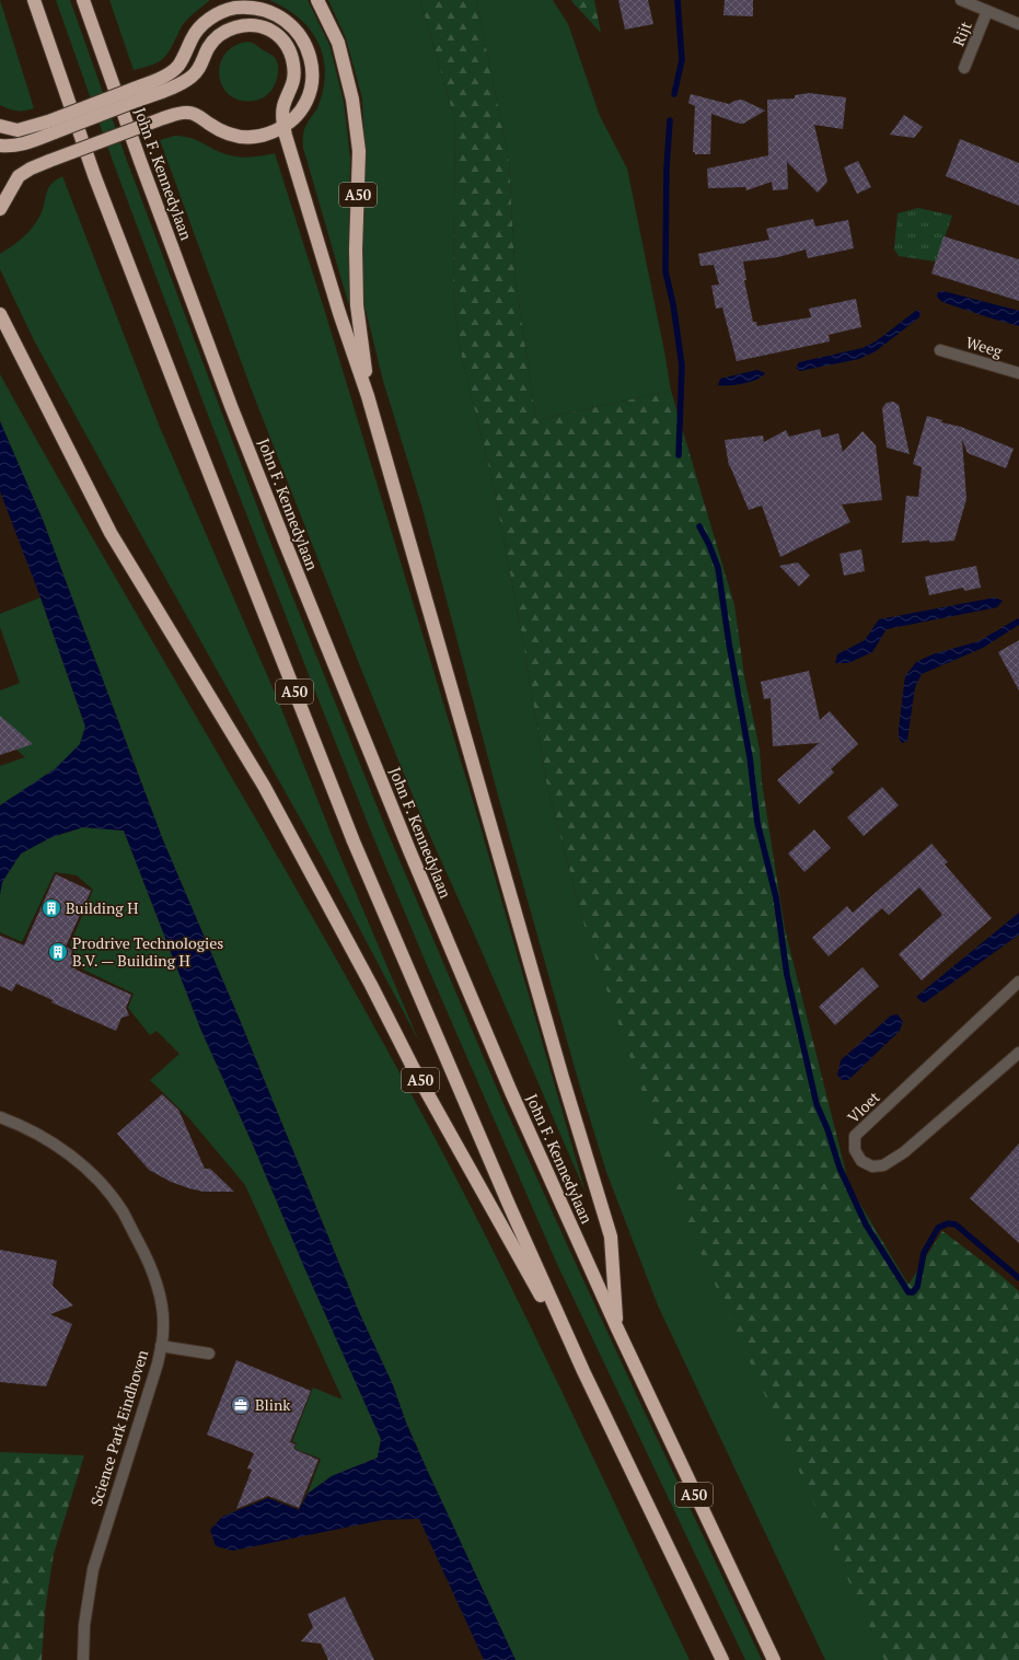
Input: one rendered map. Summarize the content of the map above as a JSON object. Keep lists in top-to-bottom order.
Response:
{
  "streets": {
    "highway": ["John F. Kennedylaan", "A50"],
    "street": [
      "Rijt",
      "Weeg",
      "Vloet",
      "Science Park Eindhoven"
    ]
  },
  "crossings": [
    ["John F. Kennedylaan", "A50"]
  ],
  "places": {
    "building": ["Building H", "Prodrive Technologies B.V. — Building H"],
    "office": ["Blink"]
  }
}
